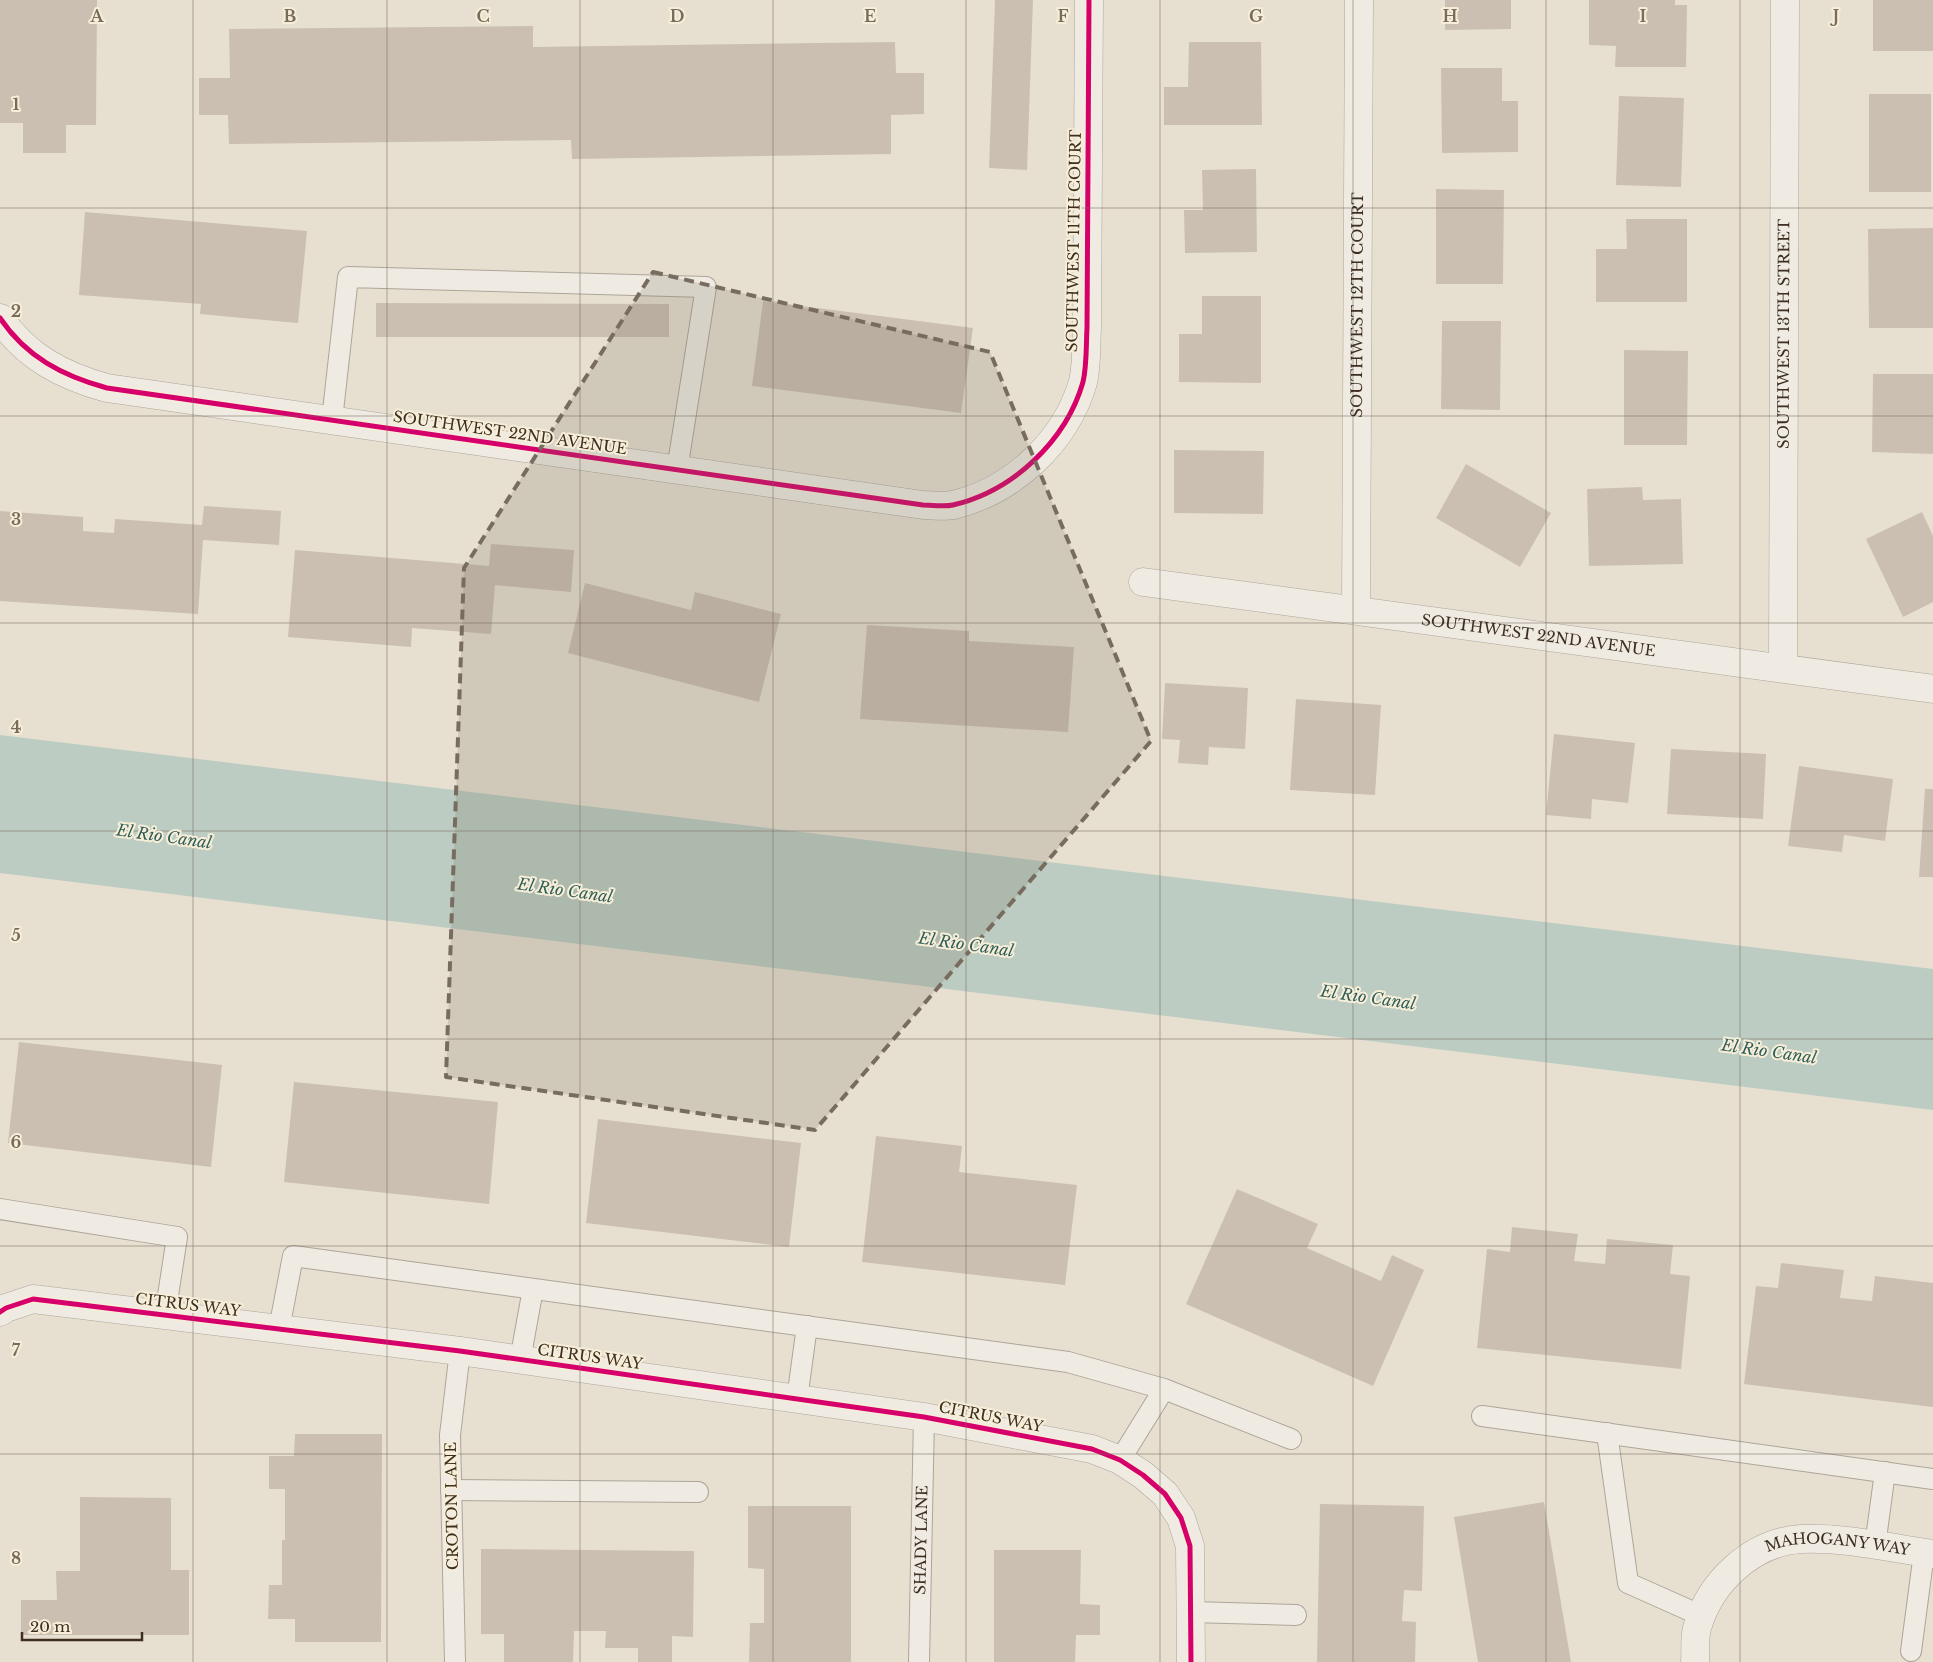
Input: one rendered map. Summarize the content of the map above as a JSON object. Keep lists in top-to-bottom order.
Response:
{
  "streets": {
    "street": [
      "SOUTHWEST 11TH COURT",
      "SOUTHWEST 12TH COURT",
      "SOUTHWEST 13TH STREET",
      "SOUTHWEST 22ND AVENUE",
      "CITRUS WAY",
      "MAHOGANY WAY"
    ],
    "lane": ["CROTON LANE", "SHADY LANE"]
  },
  "crossings": [
    ["SOUTHWEST 11TH COURT", "SOUTHWEST 22ND AVENUE"],
    ["SOUTHWEST 12TH COURT", "SOUTHWEST 22ND AVENUE"],
    ["SOUTHWEST 13TH STREET", "SOUTHWEST 22ND AVENUE"],
    ["CITRUS WAY", "CROTON LANE"],
    ["CITRUS WAY", "SHADY LANE"]
  ],
  "water": ["El Rio Canal"],
  "scale_bar": "20 m",
  "grid": {
    "columns": [
      "A",
      "B",
      "C",
      "D",
      "E",
      "F",
      "G",
      "H",
      "I",
      "J"
    ],
    "rows": [
      "1",
      "2",
      "3",
      "4",
      "5",
      "6",
      "7",
      "8"
    ]
  }
}
